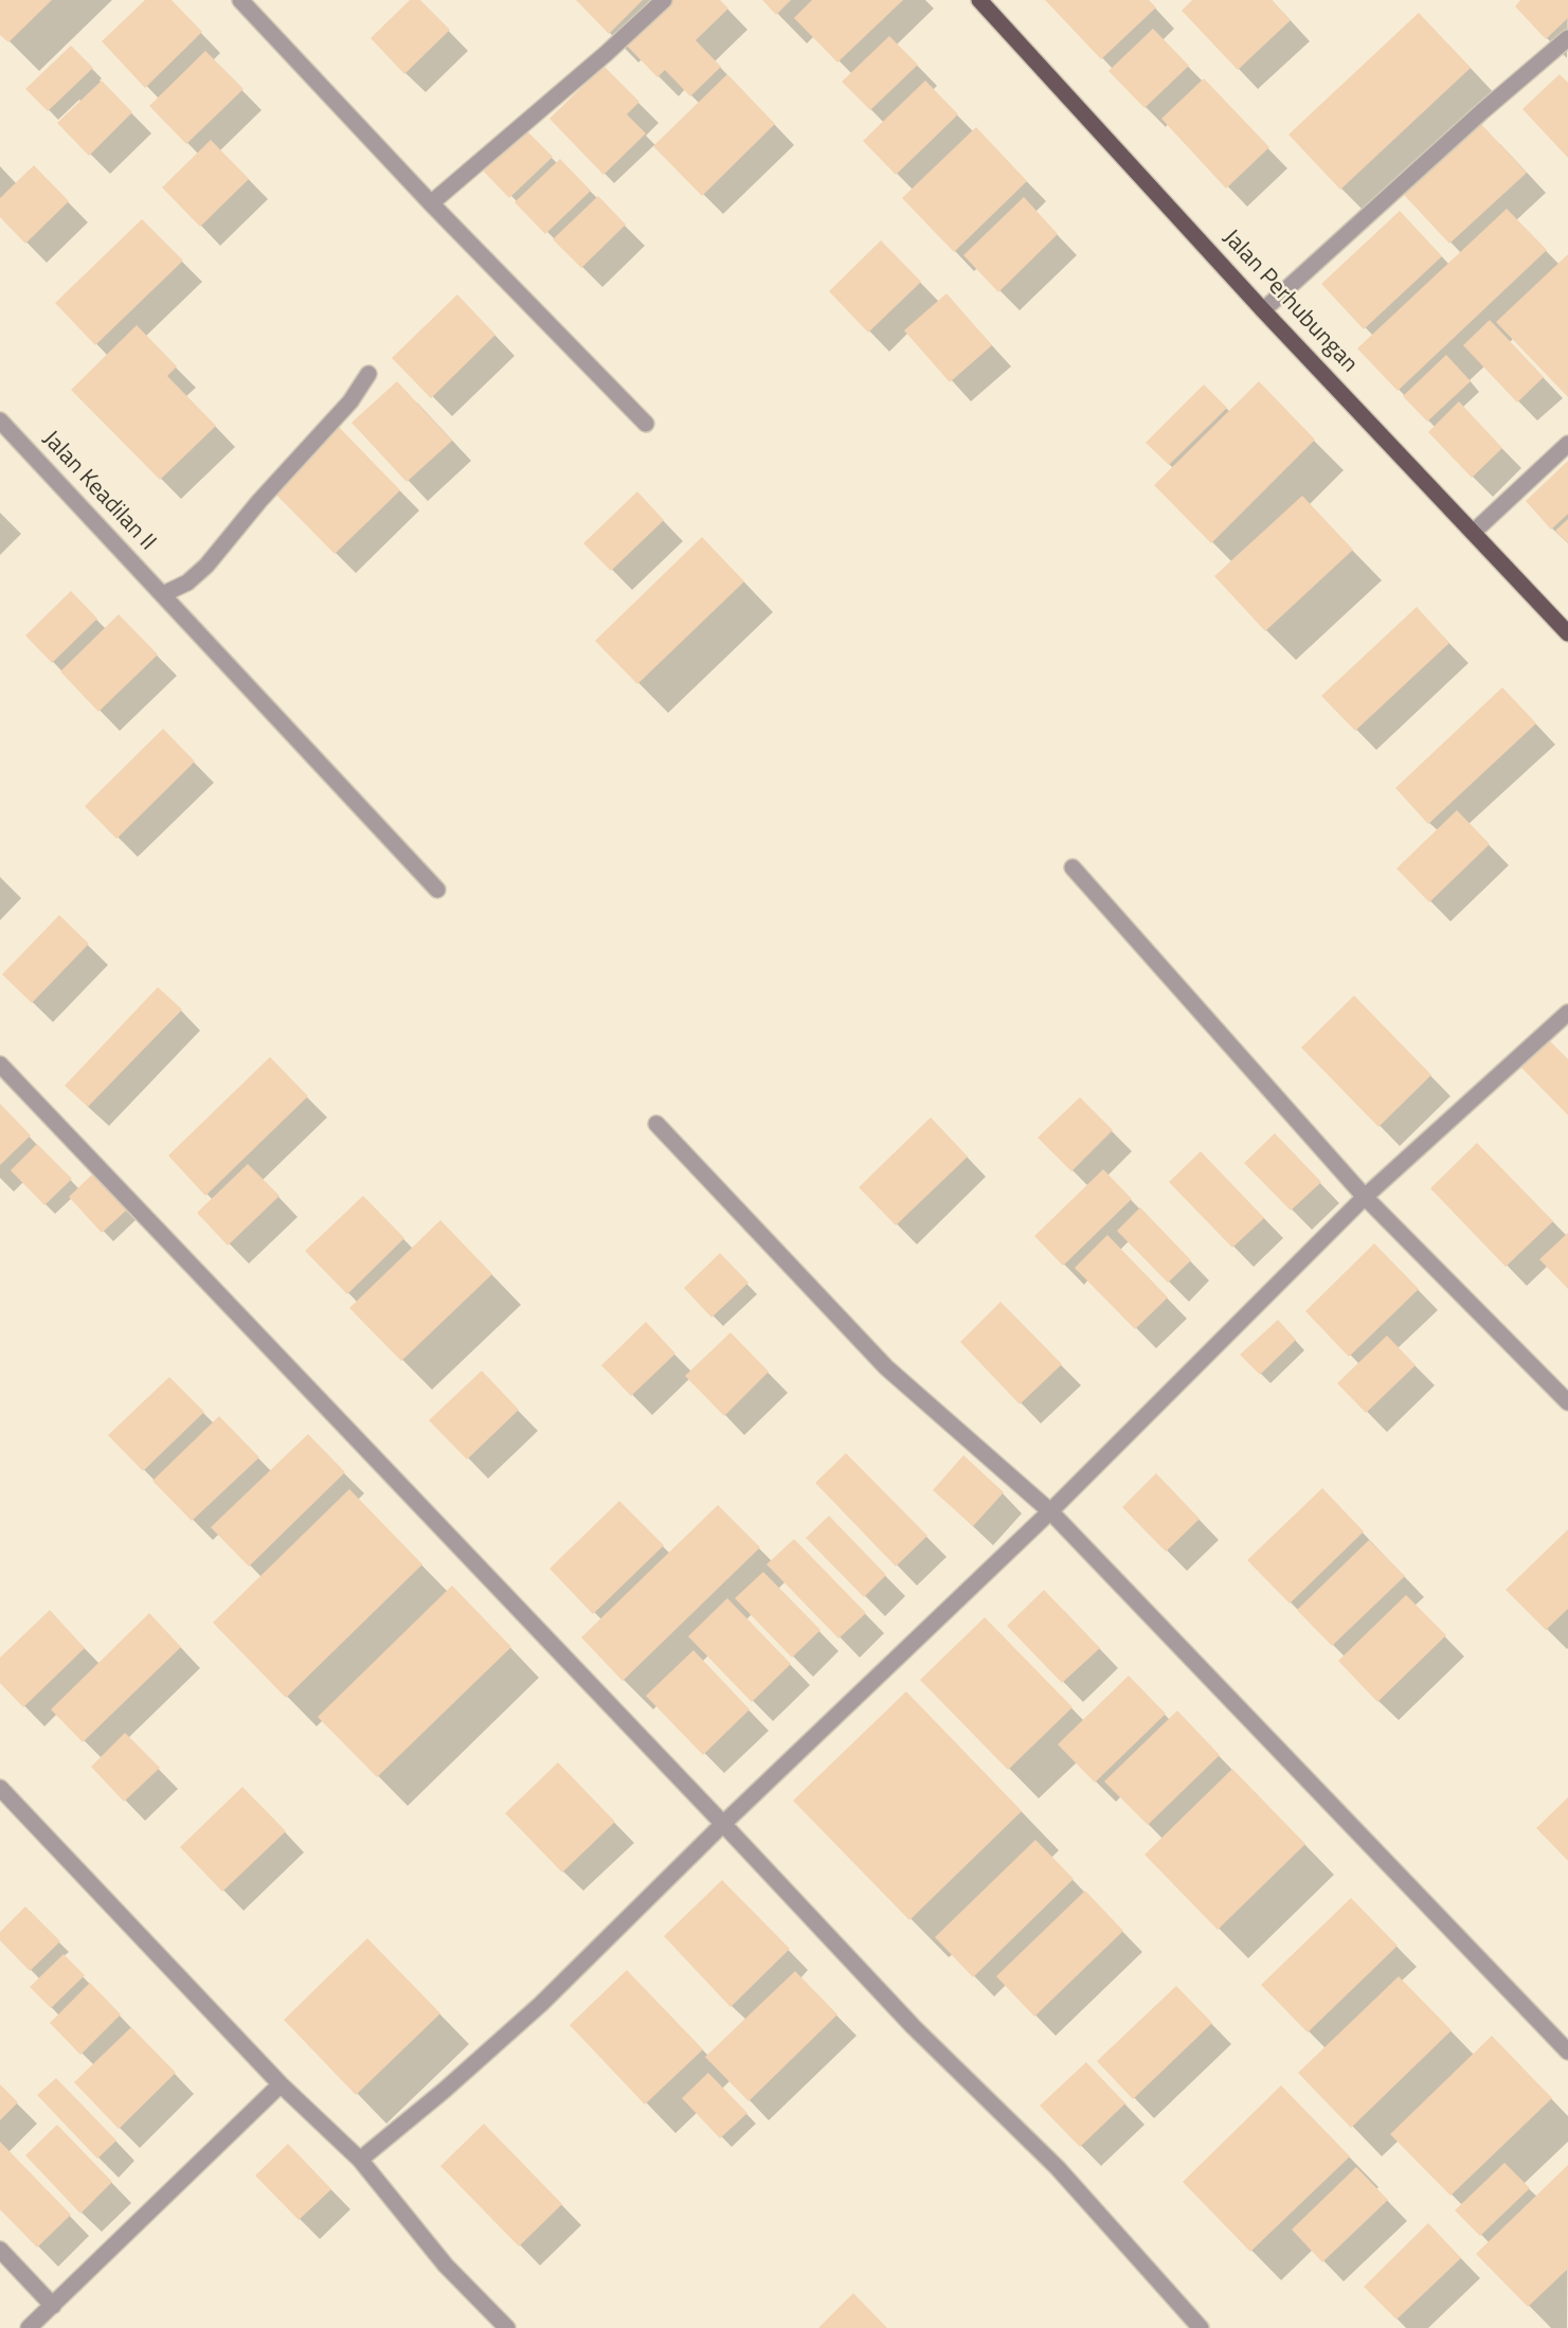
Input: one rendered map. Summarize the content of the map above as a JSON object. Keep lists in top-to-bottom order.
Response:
{
  "streets": {
    "main road": ["Jalan Perhubungan"],
    "street": ["Jalan Keadilan II"]
  }
}
